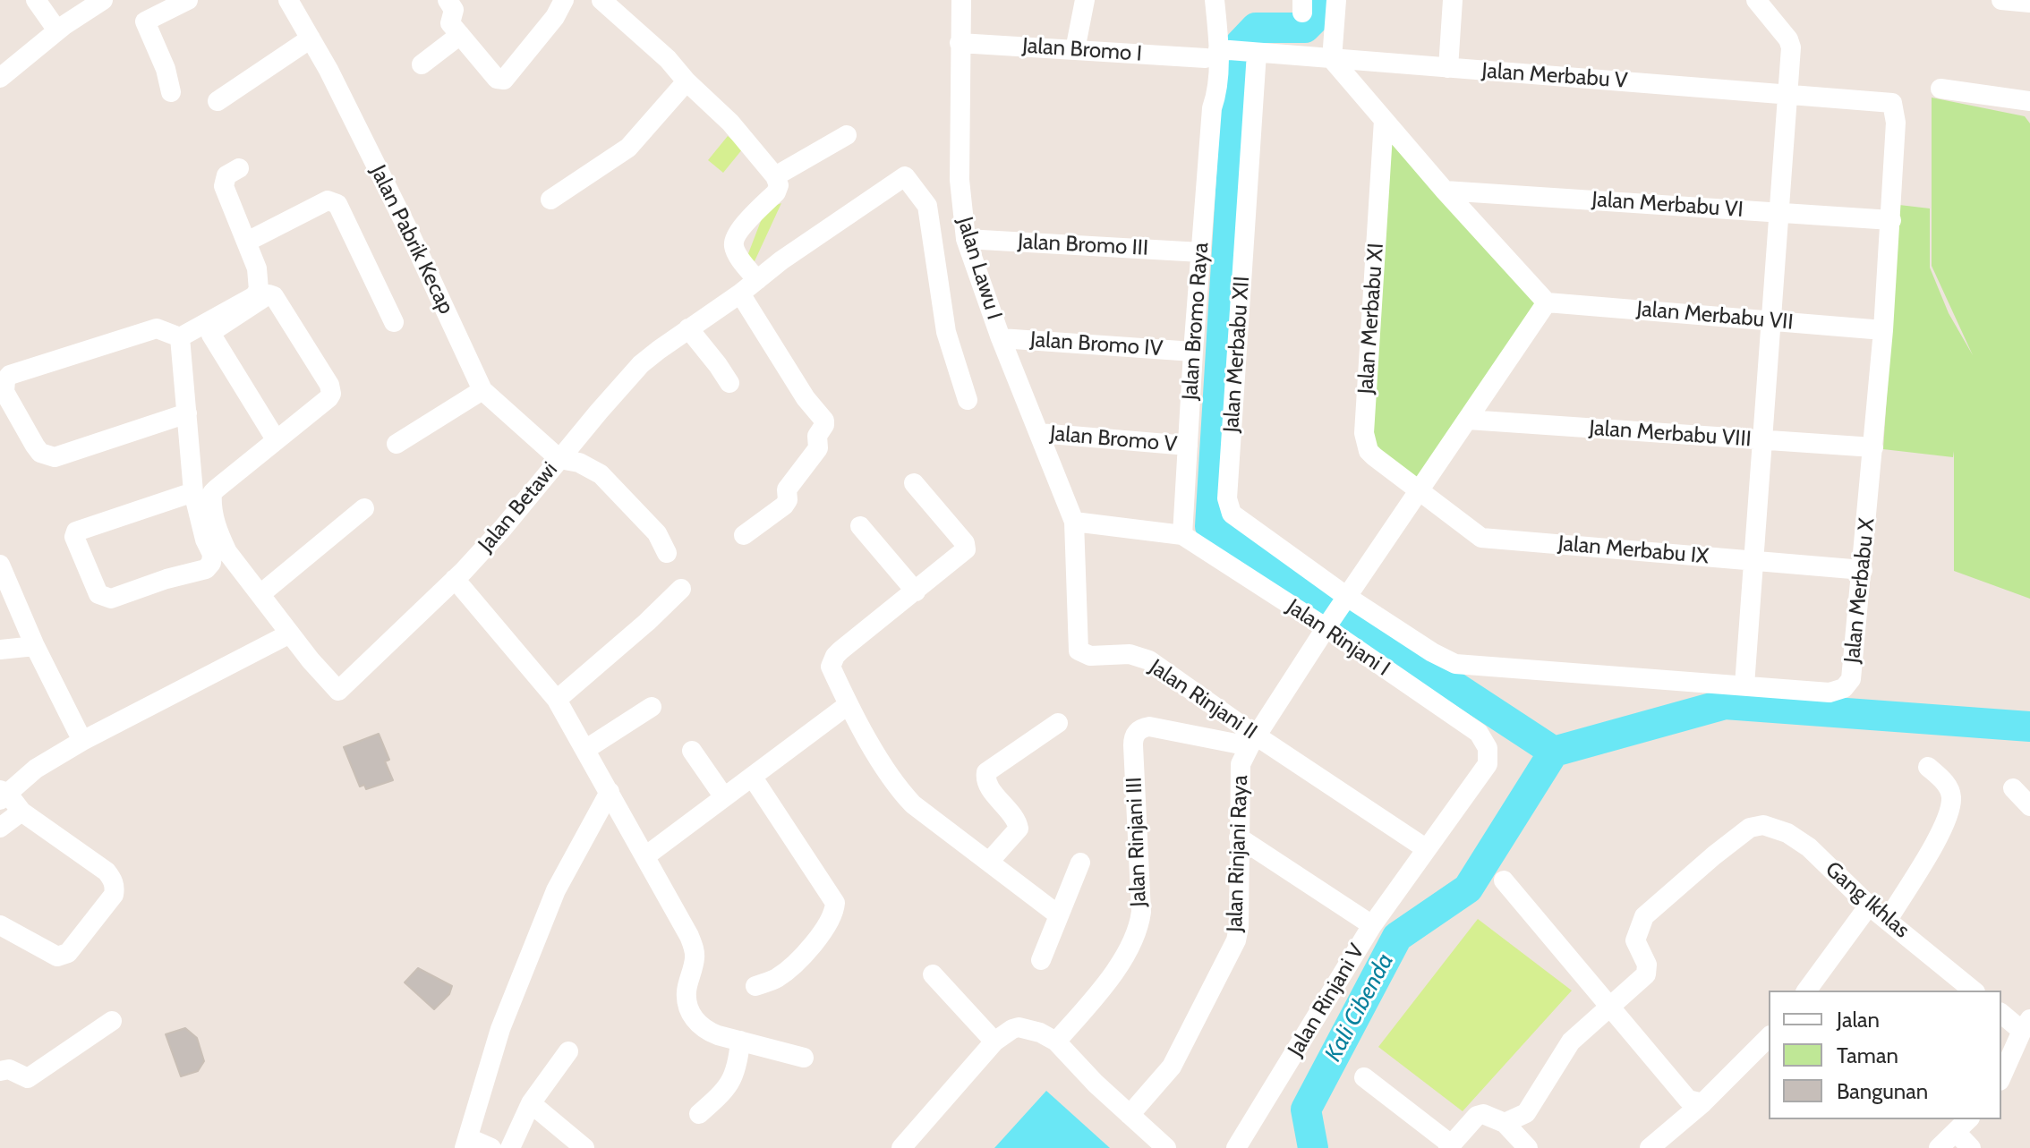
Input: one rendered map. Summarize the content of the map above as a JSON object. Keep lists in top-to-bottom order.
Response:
{
  "streets": {
    "street": [
      "Jalan Bromo I",
      "Jalan Merbabu V",
      "Jalan Merbabu VI",
      "Jalan Pabrik Kecap",
      "Jalan Bromo III",
      "Jalan Lawu I",
      "Jalan Merbabu VII",
      "Jalan Merbabu XI",
      "Jalan Bromo Raya",
      "Jalan Bromo IV",
      "Jalan Merbabu XII",
      "Jalan Merbabu VIII",
      "Jalan Bromo V",
      "Jalan Betawi",
      "Jalan Merbabu IX",
      "Jalan Merbabu X",
      "Jalan Rinjani I",
      "Jalan Rinjani II",
      "Jalan Rinjani III",
      "Jalan Rinjani Raya",
      "Gang Ikhlas",
      "Jalan Rinjani V"
    ]
  },
  "crossings": [
    ["Jalan Bromo I", "Jalan Merbabu V"],
    ["Jalan Bromo I", "Jalan Lawu I"],
    ["Jalan Bromo I", "Jalan Bromo Raya"],
    ["Jalan Merbabu V", "Jalan Bromo Raya"],
    ["Jalan Merbabu V", "Jalan Merbabu XII"],
    ["Jalan Merbabu V", "Jalan Merbabu X"],
    ["Jalan Merbabu VI", "Jalan Merbabu X"],
    ["Jalan Pabrik Kecap", "Jalan Betawi"],
    ["Jalan Bromo III", "Jalan Lawu I"],
    ["Jalan Bromo III", "Jalan Bromo Raya"],
    ["Jalan Lawu I", "Jalan Bromo IV"],
    ["Jalan Lawu I", "Jalan Bromo V"],
    ["Jalan Lawu I", "Jalan Rinjani II"],
    ["Jalan Merbabu VII", "Jalan Merbabu X"],
    ["Jalan Merbabu VII", "Jalan Rinjani Raya"],
    ["Jalan Merbabu XI", "Jalan Merbabu IX"],
    ["Jalan Merbabu XI", "Jalan Rinjani Raya"],
    ["Jalan Bromo Raya", "Jalan Bromo IV"],
    ["Jalan Bromo Raya", "Jalan Bromo V"],
    ["Jalan Bromo Raya", "Jalan Rinjani I"],
    ["Jalan Merbabu XII", "Jalan Merbabu X"],
    ["Jalan Merbabu XII", "Jalan Rinjani Raya"],
    ["Jalan Merbabu VIII", "Jalan Merbabu X"],
    ["Jalan Merbabu VIII", "Jalan Rinjani Raya"],
    ["Jalan Merbabu IX", "Jalan Merbabu X"],
    ["Jalan Merbabu IX", "Jalan Rinjani Raya"],
    ["Jalan Merbabu X", "Jalan Rinjani Raya"],
    ["Jalan Rinjani I", "Jalan Rinjani Raya"],
    ["Jalan Rinjani I", "Jalan Rinjani V"],
    ["Jalan Rinjani II", "Jalan Rinjani III"],
    ["Jalan Rinjani II", "Jalan Rinjani Raya"],
    ["Jalan Rinjani II", "Jalan Rinjani V"],
    ["Jalan Rinjani III", "Jalan Rinjani Raya"]
  ],
  "water": ["Kali Cibenda"],
  "legend": ["Jalan", "Taman", "Bangunan"]
}
